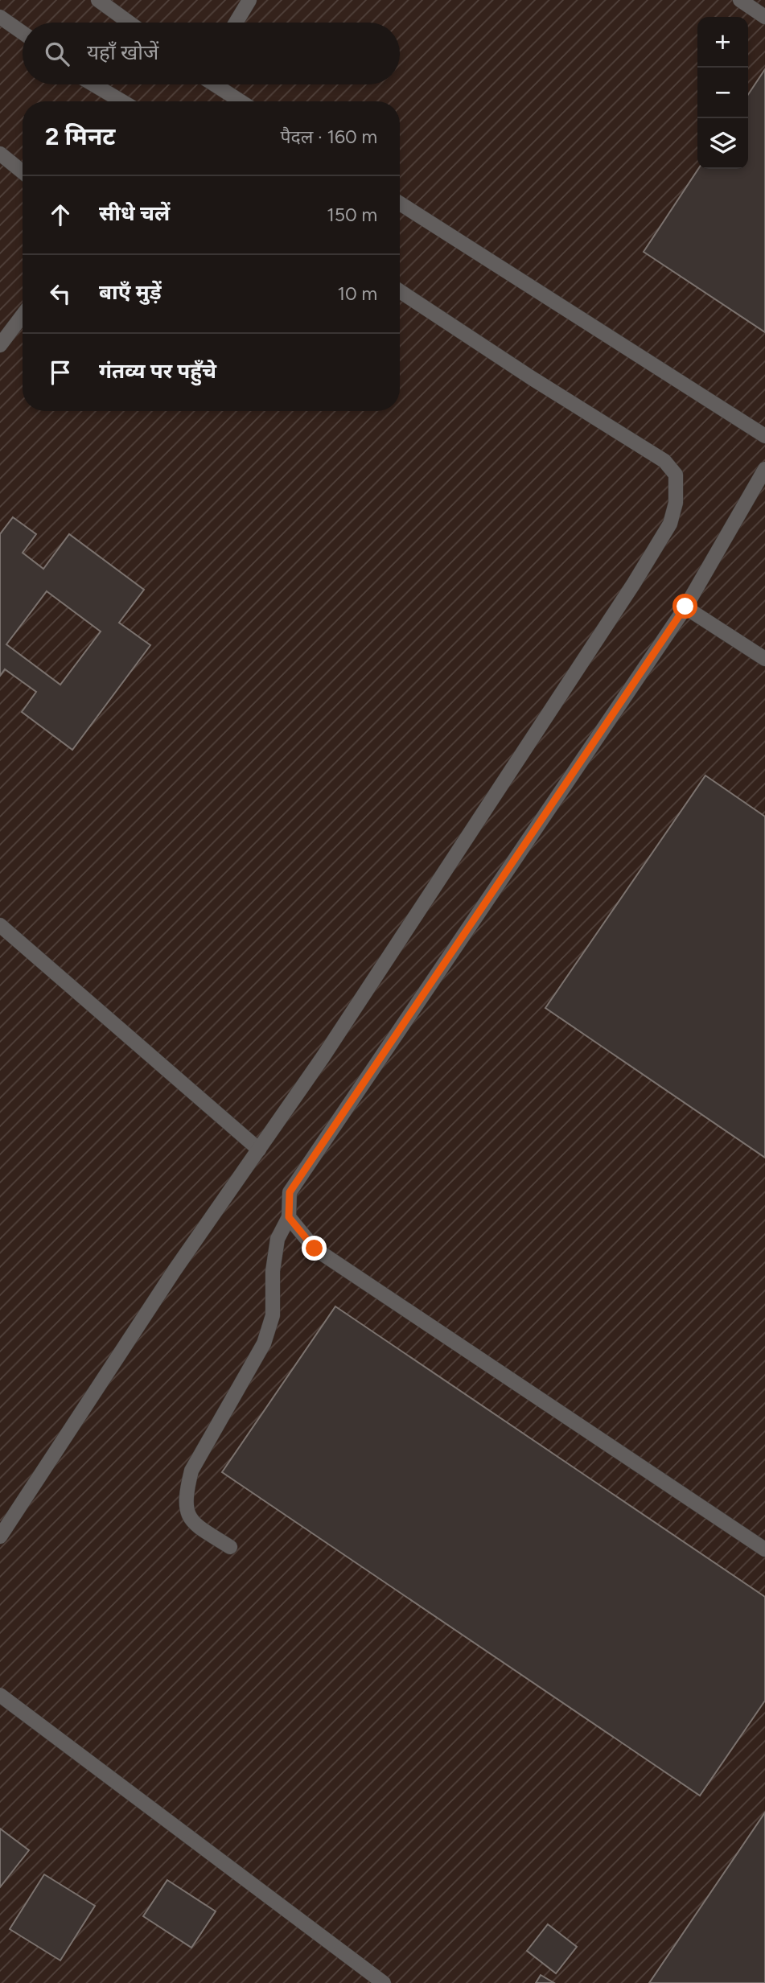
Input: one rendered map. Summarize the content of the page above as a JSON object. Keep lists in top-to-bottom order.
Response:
{
  "page": {
    "map_buttons": ["+", "−"],
    "search": "यहाँ खोजें",
    "heading": ["2 मिनट", "पैदल · 160 m"],
    "list": [
      ["सीधे चलें", "150 m"],
      ["बाएँ मुड़ें", "10 m"],
      "गंतव्य पर पहुँचे"
    ]
  }
}
